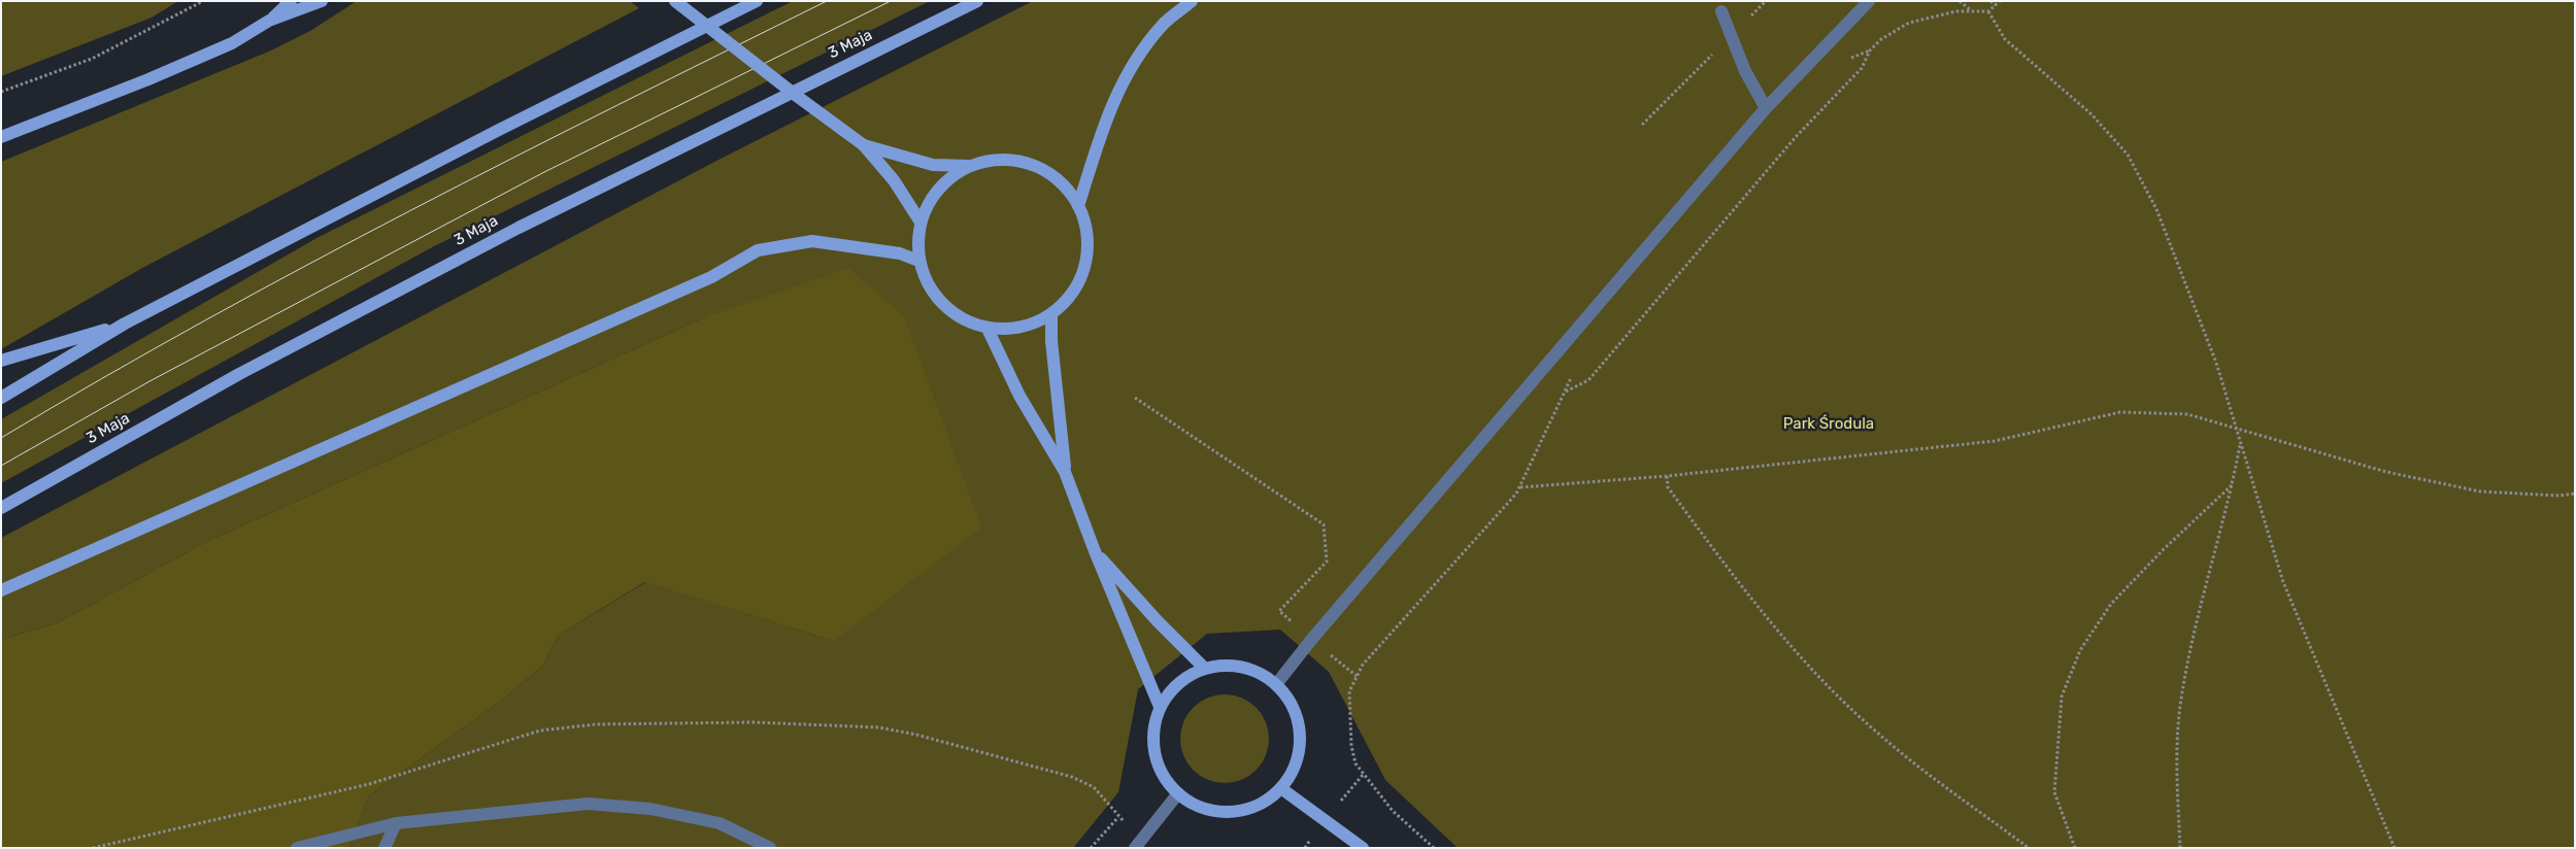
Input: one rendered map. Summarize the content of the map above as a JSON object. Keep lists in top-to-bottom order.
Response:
{
  "streets": {
    "main road": ["3 Maja"]
  },
  "parks": ["Park Środula"]
}
